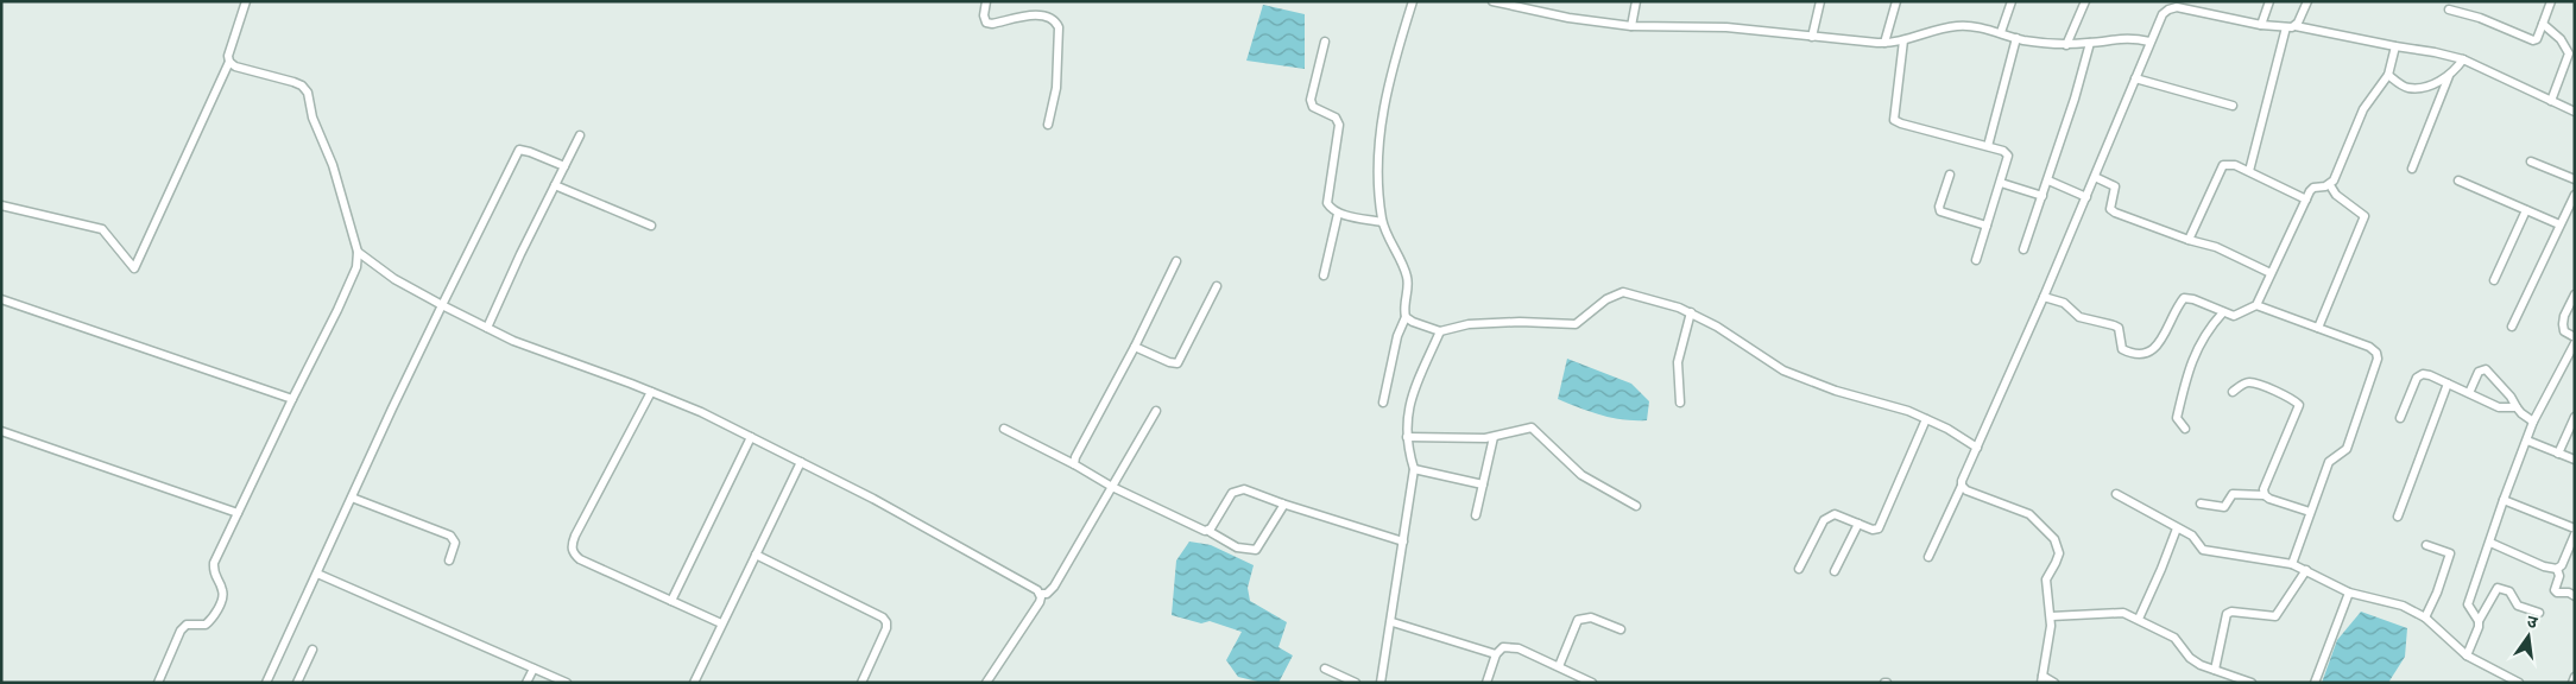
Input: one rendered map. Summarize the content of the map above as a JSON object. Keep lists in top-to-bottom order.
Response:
{
  "north": "top"
}
